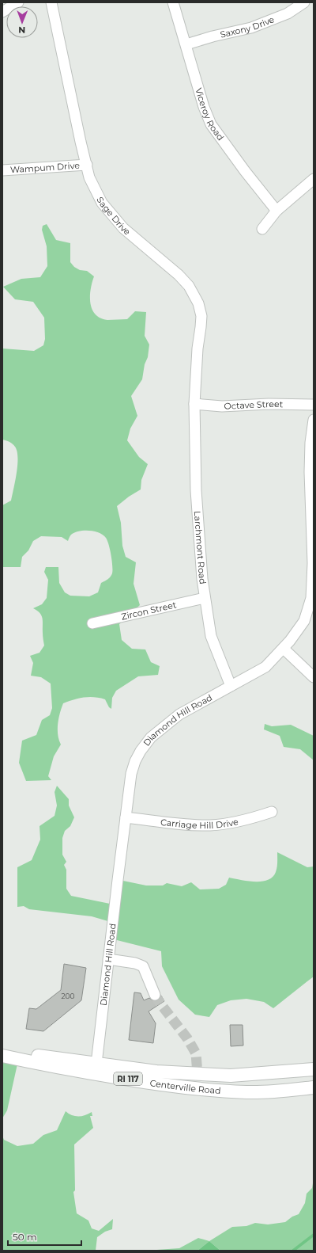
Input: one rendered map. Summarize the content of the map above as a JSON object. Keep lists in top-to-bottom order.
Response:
{
  "streets": {
    "main road": ["RI 117", "Centerville Road"],
    "street": [
      "Saxony Drive",
      "Viceroy Road",
      "Wampum Drive",
      "Sage Drive",
      "Octave Street",
      "Larchmont Road",
      "Zircon Street",
      "Diamond Hill Road",
      "Carriage Hill Drive"
    ]
  },
  "crossings": [
    ["Saxony Drive", "Viceroy Road"],
    ["Wampum Drive", "Sage Drive"],
    ["Sage Drive", "Octave Street"],
    ["Sage Drive", "Larchmont Road"],
    ["Octave Street", "Larchmont Road"],
    ["Larchmont Road", "Zircon Street"],
    ["Larchmont Road", "Diamond Hill Road"],
    ["Diamond Hill Road", "Carriage Hill Drive"],
    ["Diamond Hill Road", "Centerville Road"]
  ],
  "house_numbers": ["200"],
  "scale_bar": "50 m",
  "north": "bottom"
}
